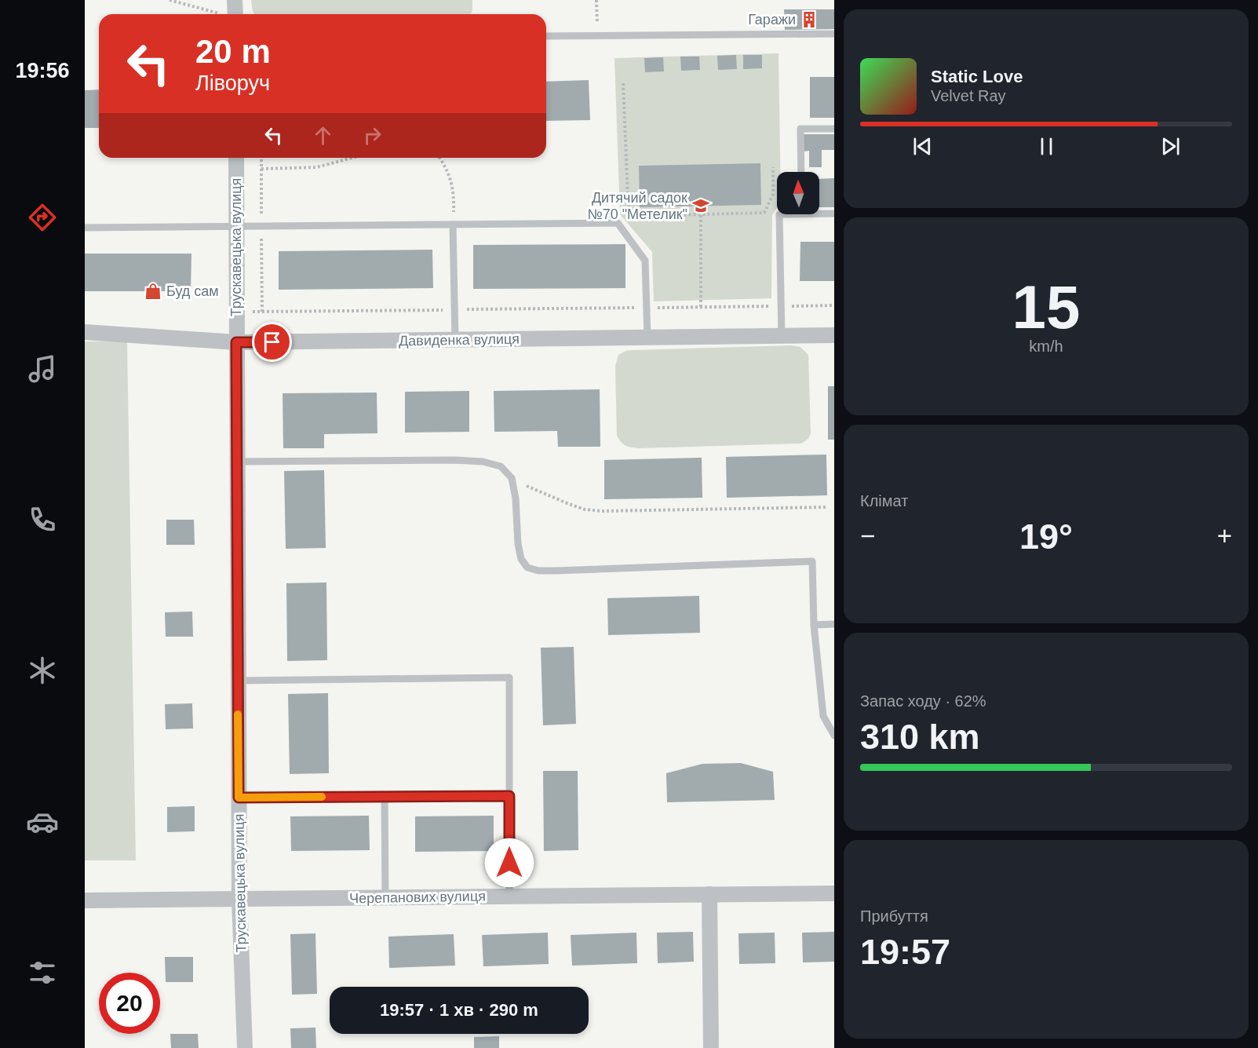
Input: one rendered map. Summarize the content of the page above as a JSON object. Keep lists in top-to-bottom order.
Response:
{
  "streets": {
    "street": ["Трускавецька вулиця", "Давиденка вулиця", "Черепанових вулиця"]
  },
  "crossings": [
    ["Трускавецька вулиця", "Давиденка вулиця"],
    ["Трускавецька вулиця", "Черепанових вулиця"]
  ],
  "places": {
    "building": ["Гаражи"],
    "school or university": ["Дитячий садок №70 \"Метелик\""],
    "shop": ["Буд сам"]
  },
  "north": "top",
  "page": {
    "tabs": "19:56",
    "turn": ["20 m", "Ліворуч"],
    "song": ["Static Love", "Velvet Ray"],
    "tile": [
      ["15", "km/h"],
      "Клімат",
      ["Запас ходу · 62%", "310 km"],
      ["Прибуття", "19:57"]
    ],
    "heat": ["−", "19°", "+"],
    "limit": "20",
    "trip": "19:57 · 1 хв · 290 m"
  }
}
